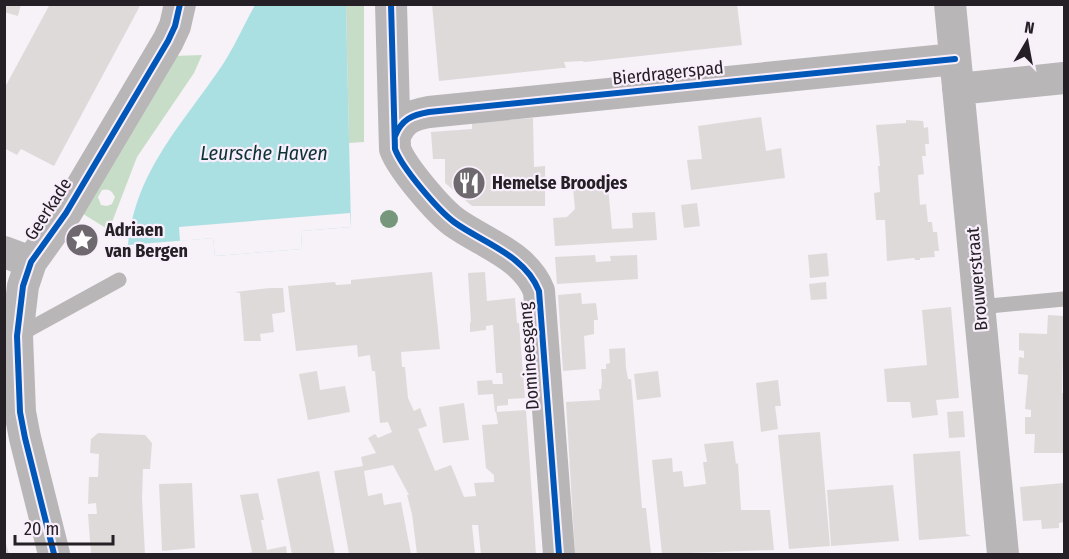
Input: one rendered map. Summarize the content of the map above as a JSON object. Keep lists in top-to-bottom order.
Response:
{
  "streets": {
    "street": [
      "Bierdragerspad",
      "Geerkade",
      "Brouwerstraat",
      "Domineesgang"
    ]
  },
  "crossings": [
    ["Bierdragerspad", "Brouwerstraat"],
    ["Bierdragerspad", "Domineesgang"]
  ],
  "water": ["Leursche Haven"],
  "places": {
    "restaurant": ["Hemelse Broodjes"],
    "place": ["Adriaen van Bergen"]
  },
  "scale_bar": "20 m",
  "north": "top"
}
